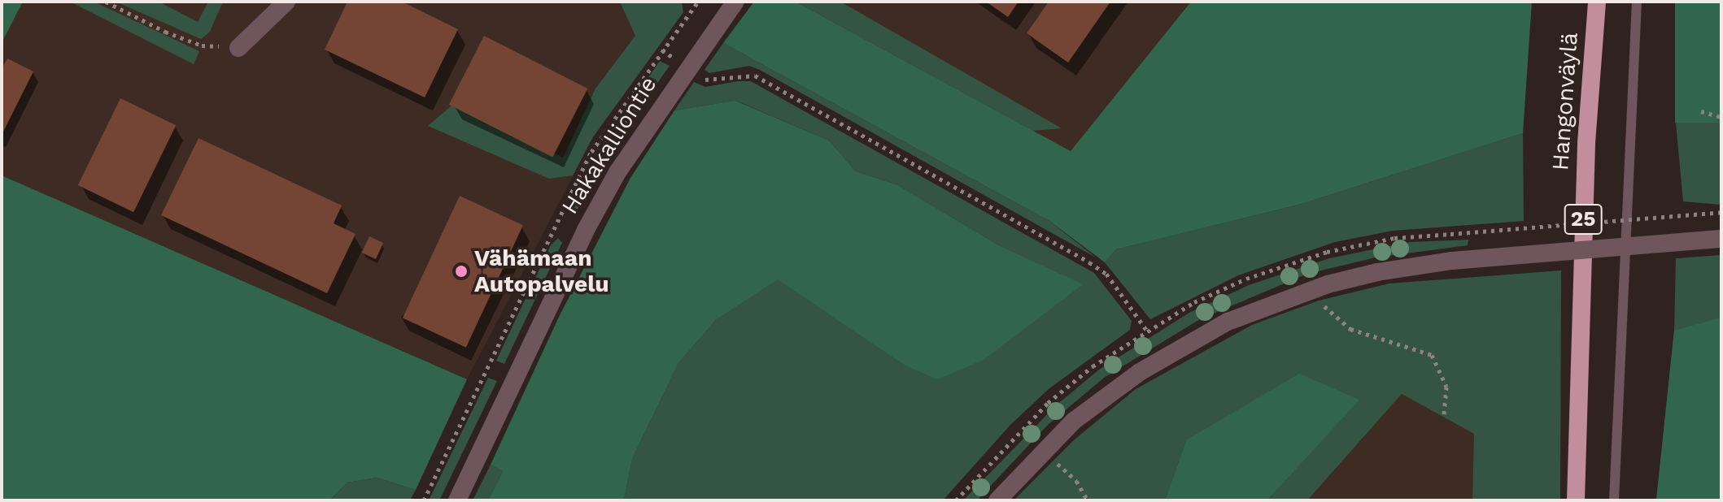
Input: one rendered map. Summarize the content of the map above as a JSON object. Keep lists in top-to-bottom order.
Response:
{
  "streets": {
    "highway": ["Hangonväylä", "25"],
    "street": ["Hakakalliontie"]
  },
  "places": ["Vähämaan Autopalvelu"]
}
